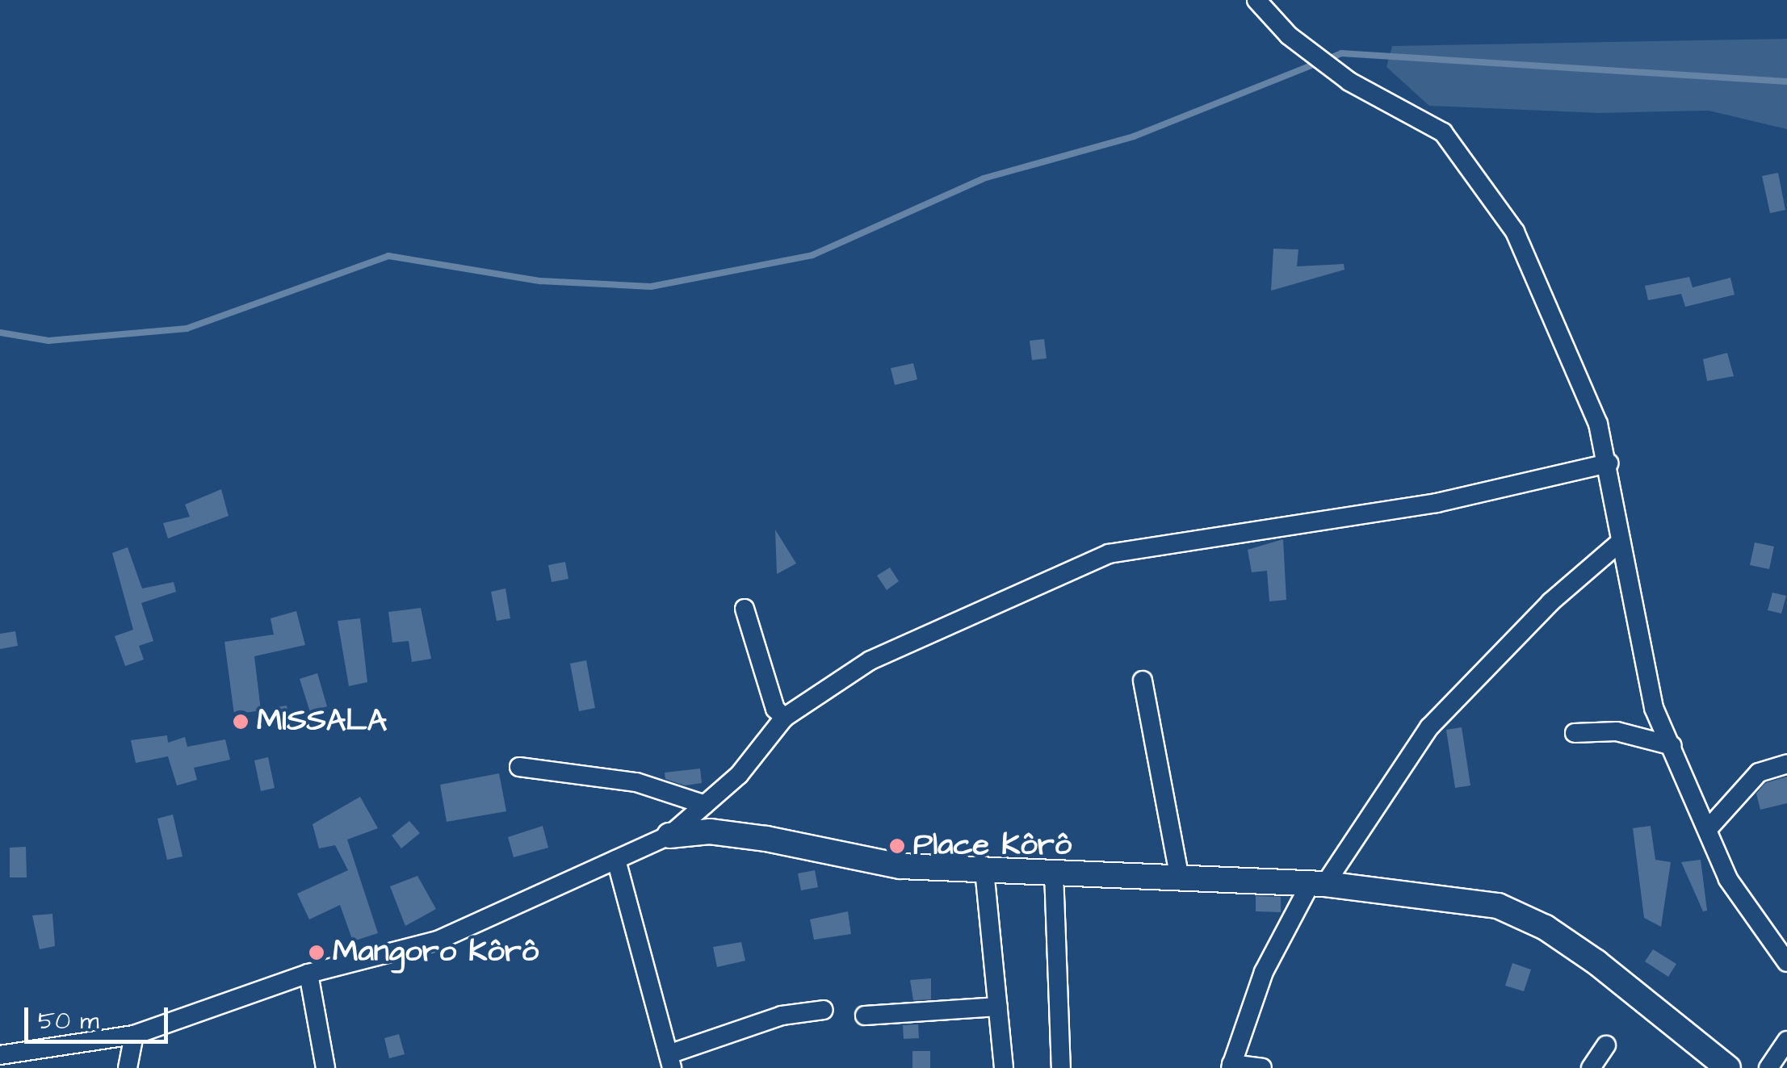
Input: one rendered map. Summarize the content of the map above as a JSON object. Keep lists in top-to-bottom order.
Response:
{
  "places": ["MISSALA", "Place Kôrô", "Mangoro Kôrô"],
  "scale_bar": "50 m"
}
